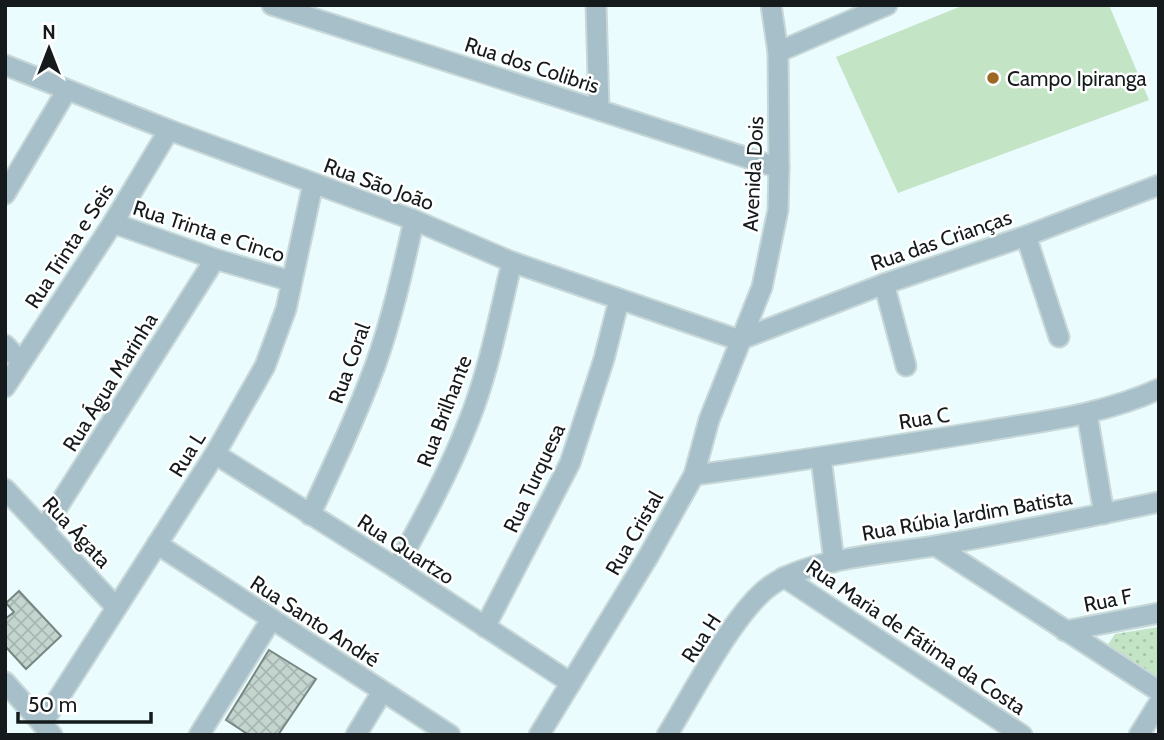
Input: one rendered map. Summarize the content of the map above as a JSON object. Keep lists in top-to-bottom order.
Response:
{
  "streets": {
    "street": [
      "Rua dos Colibris",
      "Avenida Dois",
      "Rua São João",
      "Rua Trinta e Cinco",
      "Rua das Crianças",
      "Rua Trinta e Seis",
      "Rua Coral",
      "Rua Água Marinha",
      "Rua Brilhante",
      "Rua C",
      "Rua L",
      "Rua Turquesa",
      "Rua Rúbia Jardim Batista",
      "Rua Ágata",
      "Rua Cristal",
      "Rua Quartzo",
      "Rua F",
      "Rua Santo André",
      "Rua Maria de Fátima da Costa",
      "Rua H"
    ]
  },
  "crossings": [
    ["Rua dos Colibris", "Avenida Dois"],
    ["Avenida Dois", "Rua São João"],
    ["Avenida Dois", "Rua das Crianças"],
    ["Avenida Dois", "Rua Cristal"],
    ["Rua São João", "Rua das Crianças"],
    ["Rua São João", "Rua Trinta e Seis"],
    ["Rua São João", "Rua Coral"],
    ["Rua São João", "Rua Brilhante"],
    ["Rua São João", "Rua L"],
    ["Rua São João", "Rua Turquesa"],
    ["Rua São João", "Rua Cristal"],
    ["Rua Trinta e Cinco", "Rua Trinta e Seis"],
    ["Rua Trinta e Cinco", "Rua Água Marinha"],
    ["Rua Trinta e Cinco", "Rua L"],
    ["Rua das Crianças", "Rua Cristal"],
    ["Rua Coral", "Rua Quartzo"],
    ["Rua Água Marinha", "Rua Ágata"],
    ["Rua Brilhante", "Rua Quartzo"],
    ["Rua C", "Rua Cristal"],
    ["Rua L", "Rua Ágata"],
    ["Rua L", "Rua Quartzo"],
    ["Rua L", "Rua Santo André"],
    ["Rua Turquesa", "Rua Quartzo"],
    ["Rua Rúbia Jardim Batista", "Rua Maria de Fátima da Costa"],
    ["Rua Rúbia Jardim Batista", "Rua H"],
    ["Rua Cristal", "Rua Quartzo"],
    ["Rua Maria de Fátima da Costa", "Rua H"]
  ],
  "places": ["Campo Ipiranga"],
  "scale_bar": "50 m",
  "north": "top"
}
